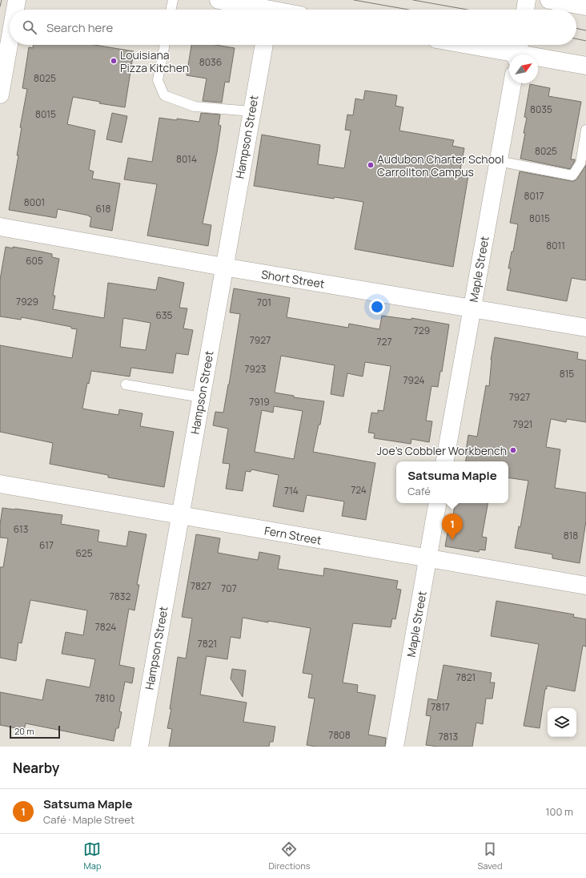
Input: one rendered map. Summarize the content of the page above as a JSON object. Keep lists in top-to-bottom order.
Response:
{
  "streets": {
    "street": [
      "Hampson Street",
      "Maple Street",
      "Short Street",
      "Fern Street"
    ]
  },
  "crossings": [
    ["Hampson Street", "Short Street"],
    ["Hampson Street", "Fern Street"],
    ["Maple Street", "Short Street"],
    ["Maple Street", "Fern Street"]
  ],
  "places": ["Louisiana Pizza Kitchen", "Audubon Charter School Carrollton Campus", "Joe's Cobbler Workbench"],
  "house_numbers": [
    "8036",
    "8025",
    "8035",
    "8015",
    "8025",
    "8014",
    "8017",
    "8001",
    "618",
    "8015",
    "8011",
    "605",
    "7929",
    "701",
    "635",
    "729",
    "7927",
    "727",
    "7923",
    "815",
    "7924",
    "7927",
    "7919",
    "7921",
    "724",
    "714",
    "613",
    "818",
    "617",
    "625",
    "7827",
    "707",
    "7832",
    "7824",
    "7821",
    "7821",
    "7810",
    "7817",
    "7808",
    "7813"
  ],
  "scale_bar": "20 m",
  "north": "top right",
  "page": {
    "search": "Search here",
    "popup": ["Satsuma Maple", "Café"],
    "pins": "1",
    "scale": "20 m",
    "heading": "Nearby",
    "list": [
      {
        "mark": "1",
        "name": "Satsuma Maple",
        "note": "Café · Maple Street",
        "value": "100 m"
      }
    ],
    "nav": ["Map", "Directions", "Saved"]
  }
}
